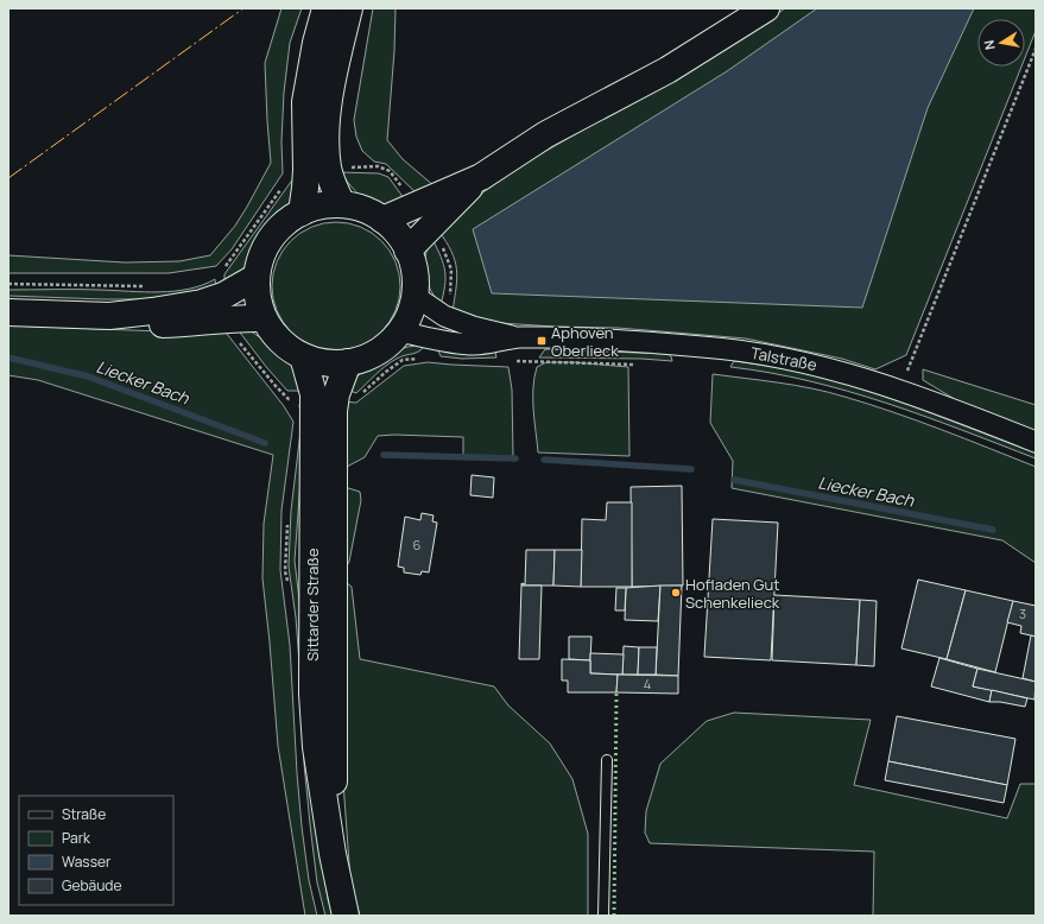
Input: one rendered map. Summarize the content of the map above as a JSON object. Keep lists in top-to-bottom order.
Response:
{
  "streets": {
    "main road": ["Sittarder Straße"],
    "street": ["Talstraße"]
  },
  "crossings": [
    ["Talstraße", "Sittarder Straße"]
  ],
  "water": ["Liecker Bach"],
  "places": {
    "transit": ["Aphoven Oberlieck"],
    "other": ["Hofladen Gut Schenkelieck"]
  },
  "house_numbers": ["6", "3", "4"],
  "legend": [
    "Straße",
    "Park",
    "Wasser",
    "Gebäude"
  ],
  "north": "left"
}
